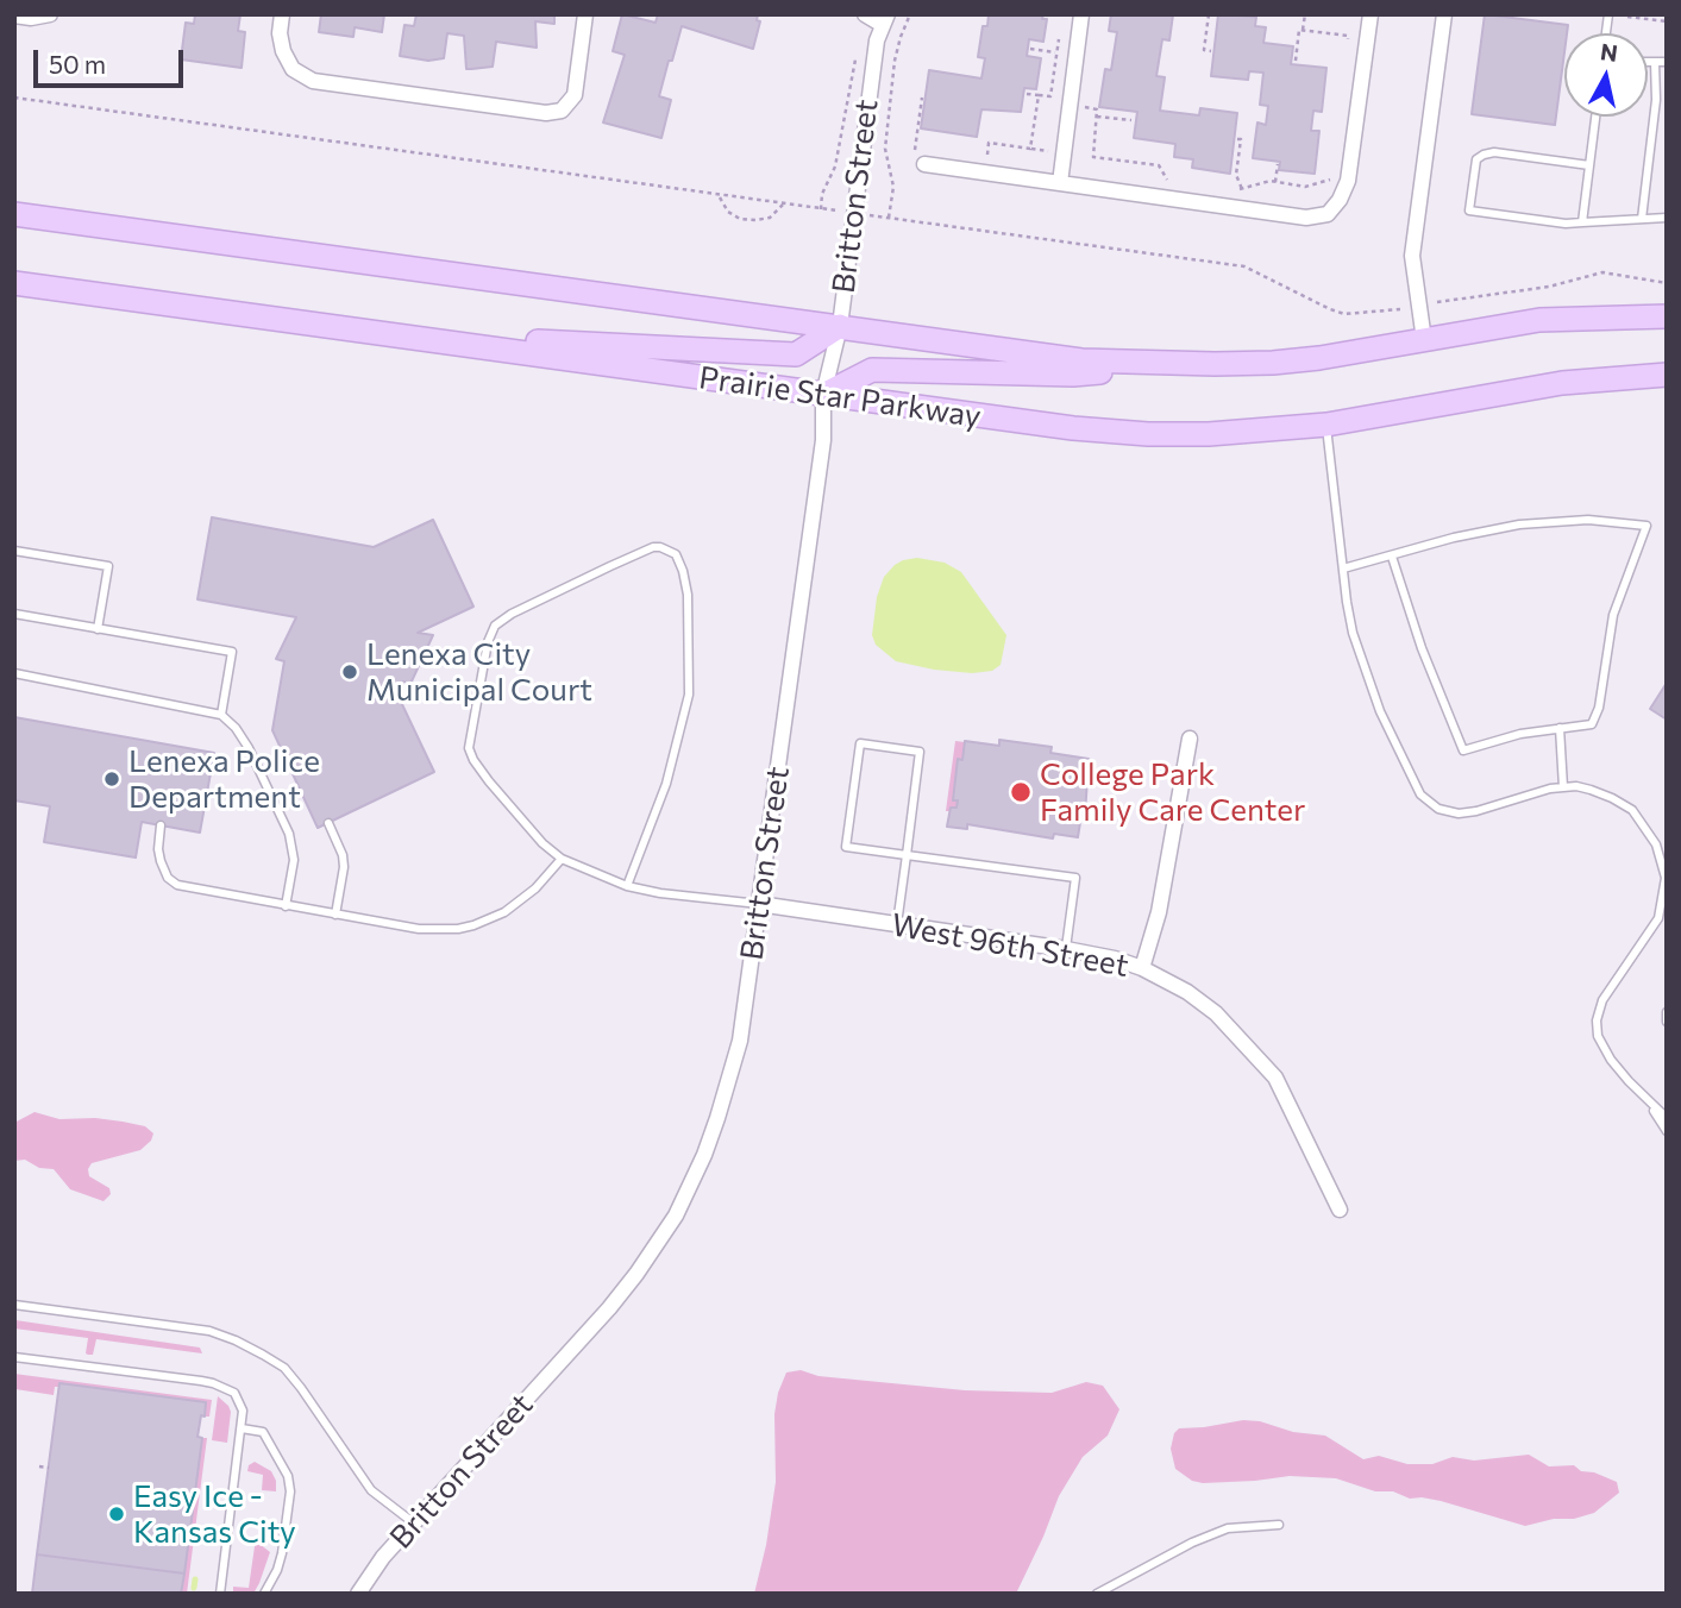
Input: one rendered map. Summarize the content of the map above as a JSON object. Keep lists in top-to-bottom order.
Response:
{
  "streets": {
    "main road": ["Prairie Star Parkway"],
    "street": ["Britton Street", "West 96th Street"]
  },
  "crossings": [
    ["Britton Street", "Prairie Star Parkway"],
    ["Britton Street", "West 96th Street"]
  ],
  "places": [
    "Lenexa City Municipal Court",
    "Lenexa Police Department",
    "College Park Family Care Center",
    "Easy Ice - Kansas City"
  ],
  "scale_bar": "50 m",
  "north": "top"
}
